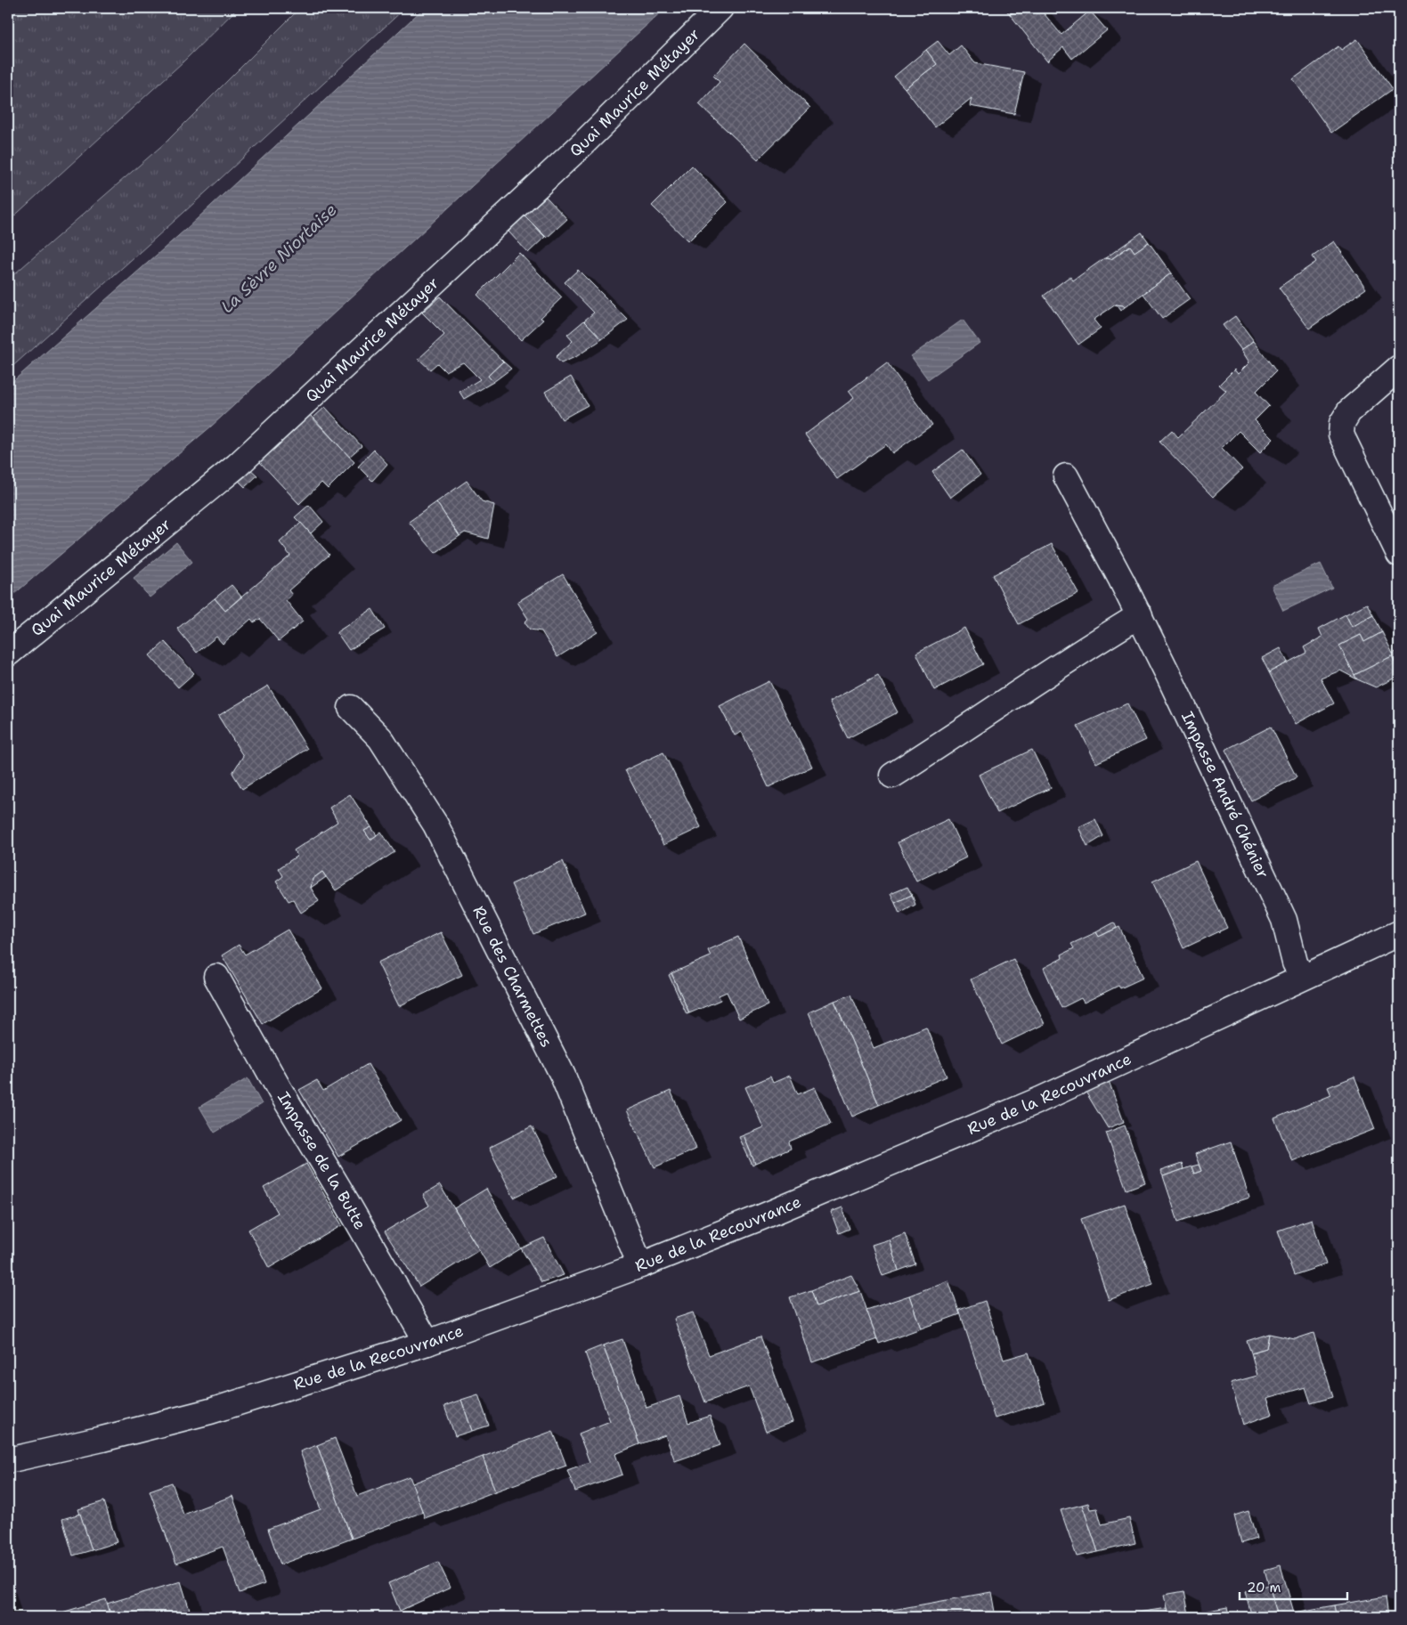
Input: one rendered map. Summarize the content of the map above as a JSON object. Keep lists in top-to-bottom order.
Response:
{
  "streets": {
    "street": [
      "Quai Maurice Métayer",
      "Impasse André Chénier",
      "Rue des Charmettes",
      "Rue de la Recouvrance",
      "Impasse de la Butte"
    ]
  },
  "crossings": [
    ["Impasse André Chénier", "Rue de la Recouvrance"],
    ["Rue des Charmettes", "Rue de la Recouvrance"],
    ["Rue de la Recouvrance", "Impasse de la Butte"]
  ],
  "water": ["La Sèvre Niortaise"],
  "scale_bar": "20 m"
}
